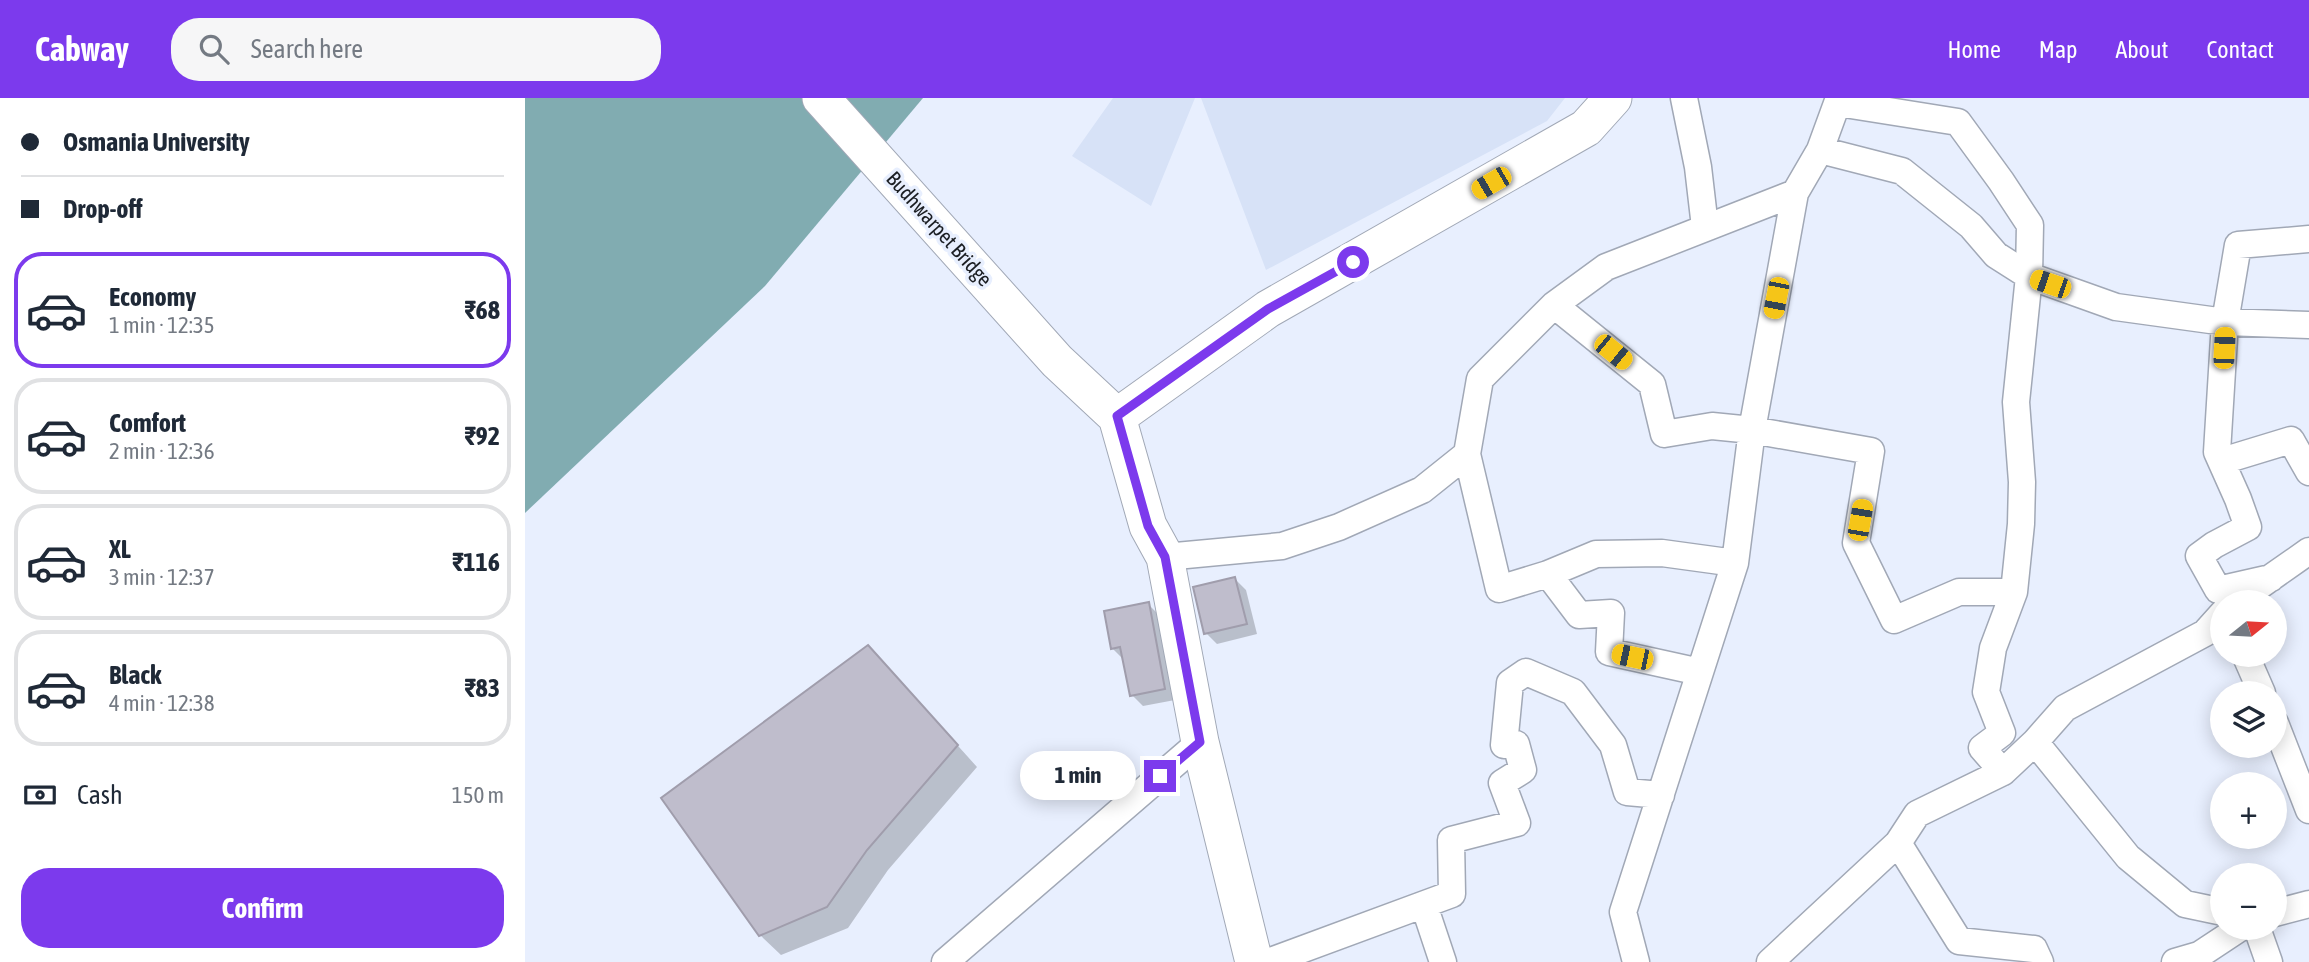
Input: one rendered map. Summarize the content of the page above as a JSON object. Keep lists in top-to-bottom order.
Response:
{
  "streets": {
    "street": ["Budhwarpet Bridge"]
  },
  "north": "right",
  "page": {
    "header": "Cabway",
    "search": "Search here",
    "nav": [
      "Home",
      "Map",
      "About",
      "Contact"
    ],
    "banner": ["Osmania University", "Drop-off"],
    "list": [
      {
        "name": "Economy",
        "note": "1 min · 12:35",
        "value": "₹68"
      },
      {
        "name": "Comfort",
        "note": "2 min · 12:36",
        "value": "₹92"
      },
      {
        "name": "XL",
        "note": "3 min · 12:37",
        "value": "₹116"
      },
      {
        "name": "Black",
        "note": "4 min · 12:38",
        "value": "₹83"
      }
    ],
    "map_buttons": ["+", "−"],
    "bubble": "1 min",
    "pay": ["Cash", "150 m"],
    "buttons": "Confirm"
  }
}
